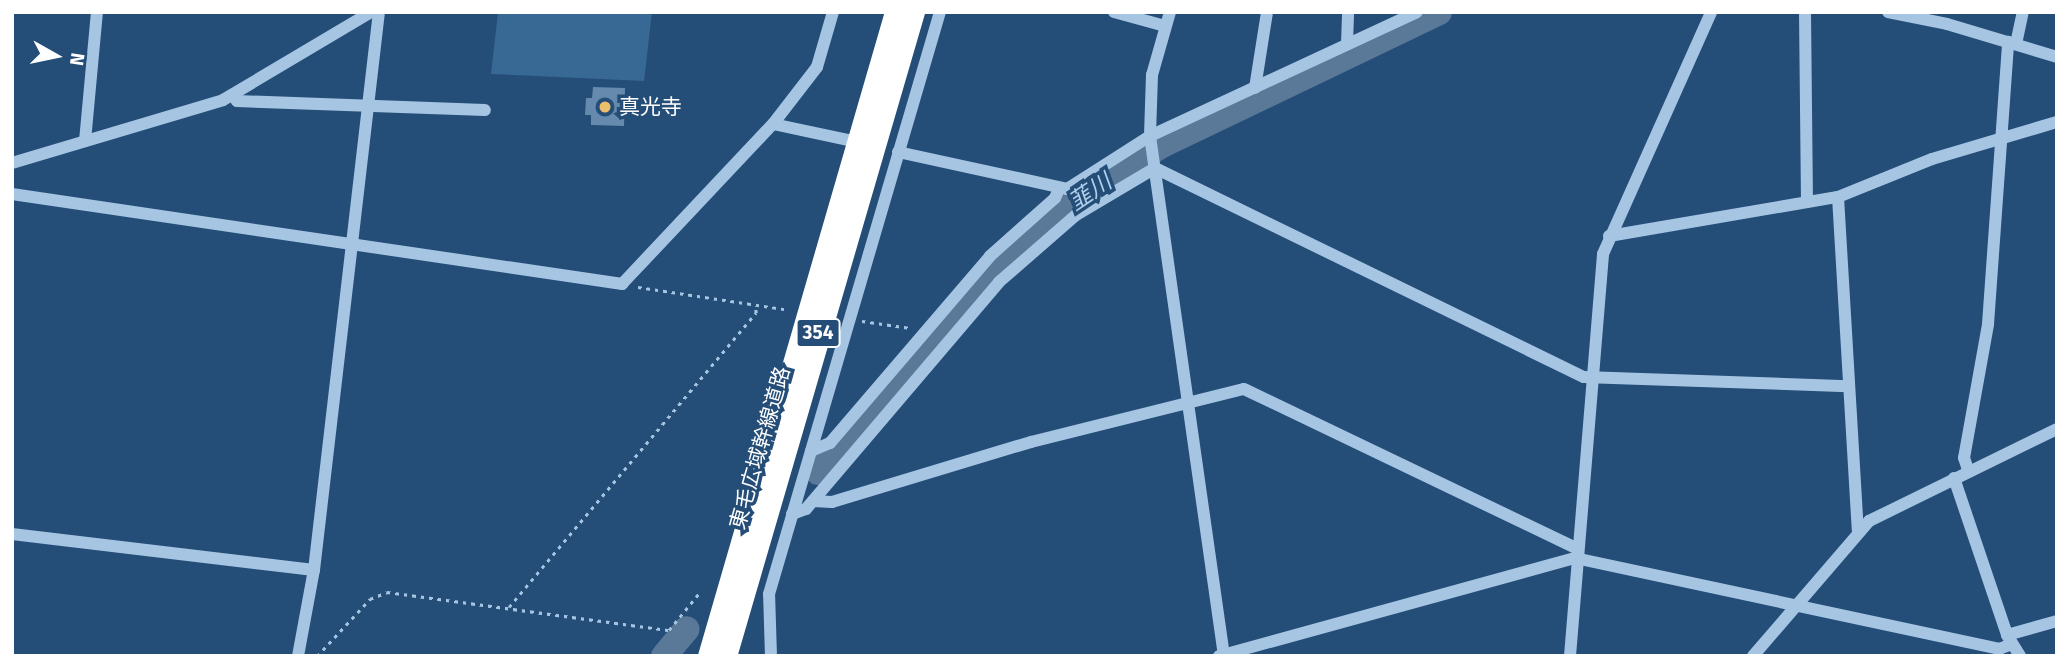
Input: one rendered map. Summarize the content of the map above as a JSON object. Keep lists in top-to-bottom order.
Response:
{
  "streets": {
    "highway": ["354", "東毛広域幹線道路"]
  },
  "water": ["韮川"],
  "places": ["真光寺"],
  "north": "right"
}
